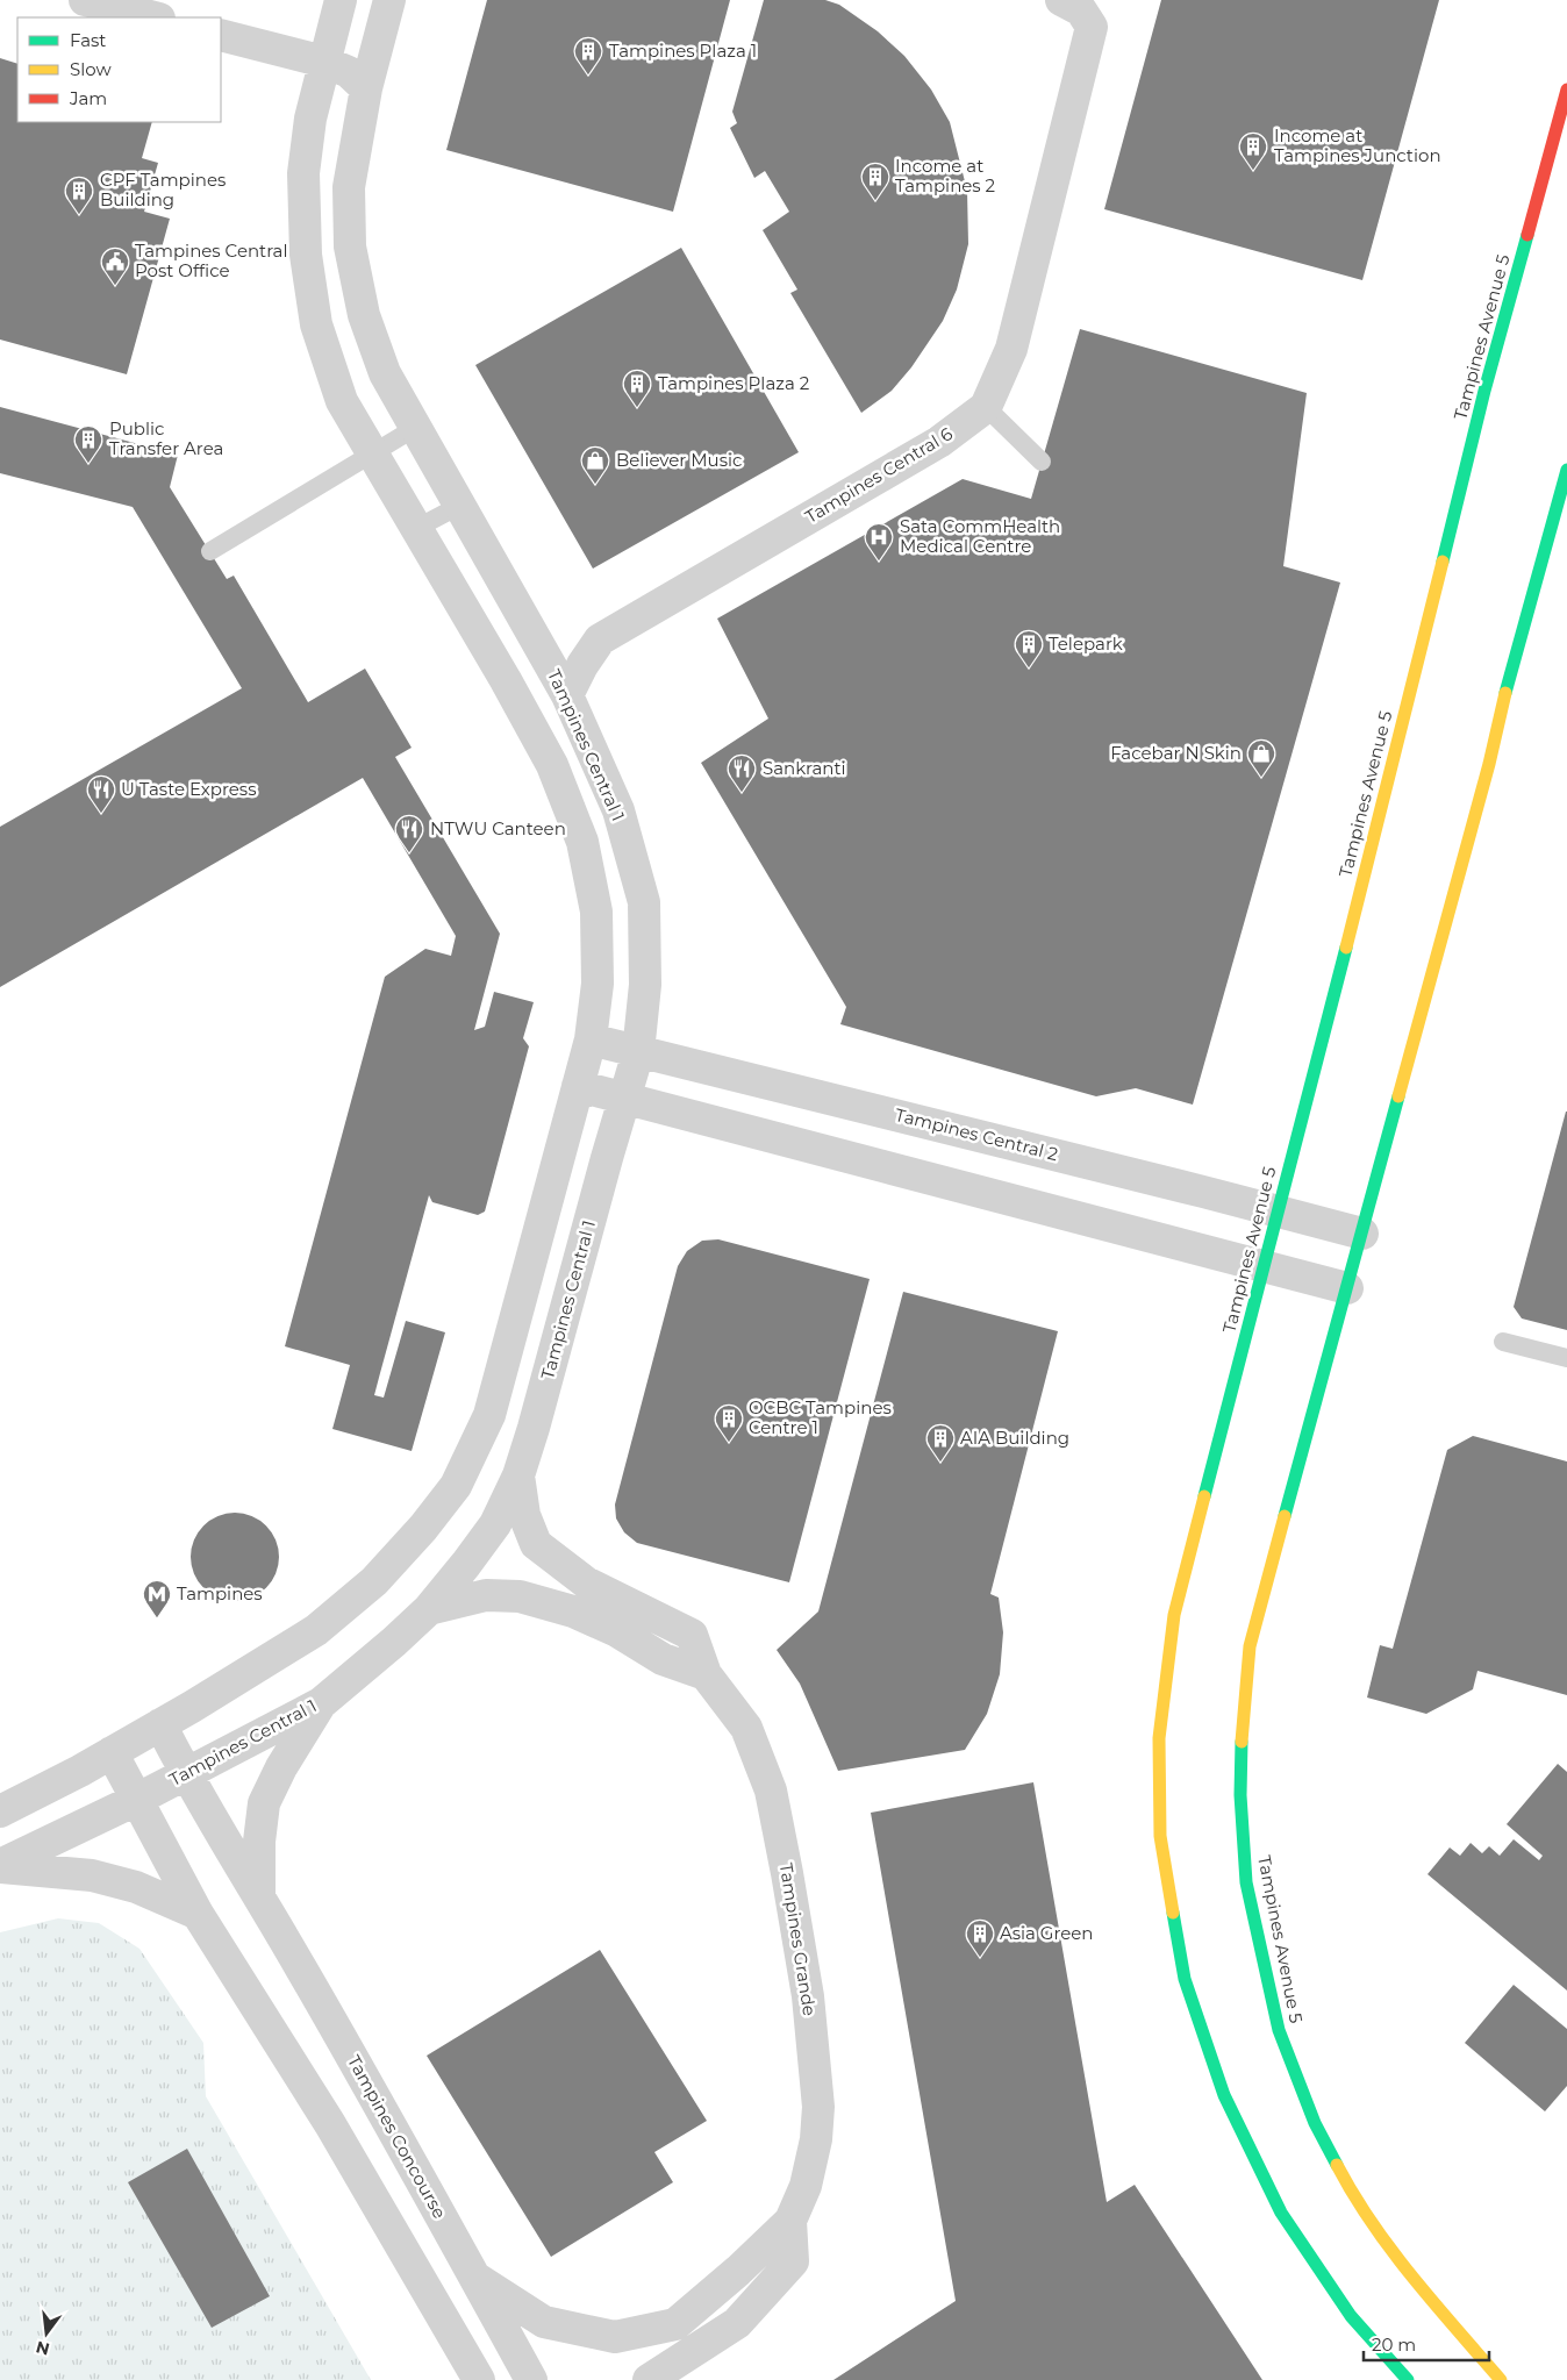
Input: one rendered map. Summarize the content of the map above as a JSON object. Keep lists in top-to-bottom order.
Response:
{
  "streets": {
    "main road": ["Tampines Avenue 5"],
    "street": [
      "Tampines Central 6",
      "Tampines Central 1",
      "Tampines Central 2",
      "Tampines Grande",
      "Tampines Concourse"
    ]
  },
  "crossings": [
    ["Tampines Avenue 5", "Tampines Central 2"],
    ["Tampines Central 6", "Tampines Central 1"],
    ["Tampines Central 1", "Tampines Central 2"],
    ["Tampines Central 1", "Tampines Grande"],
    ["Tampines Central 1", "Tampines Concourse"],
    ["Tampines Grande", "Tampines Concourse"]
  ],
  "places": {
    "building": [
      "Tampines Plaza 1",
      "Income at Tampines Junction",
      "Income at Tampines 2",
      "CPF Tampines Building",
      "Tampines Plaza 2",
      "Public Transfer Area",
      "Telepark",
      "OCBC Tampines Centre 1",
      "AIA Building",
      "Asia Green"
    ],
    "public building": ["Tampines Central Post Office"],
    "shop": ["Believer Music", "Facebar N Skin"],
    "hospital": ["Sata CommHealth Medical Centre"],
    "restaurant": ["Sankranti", "U Taste Express", "NTWU Canteen"],
    "metro station": ["Tampines"]
  },
  "legend": ["Fast", "Slow", "Jam"],
  "scale_bar": "20 m",
  "north": "bottom"
}
